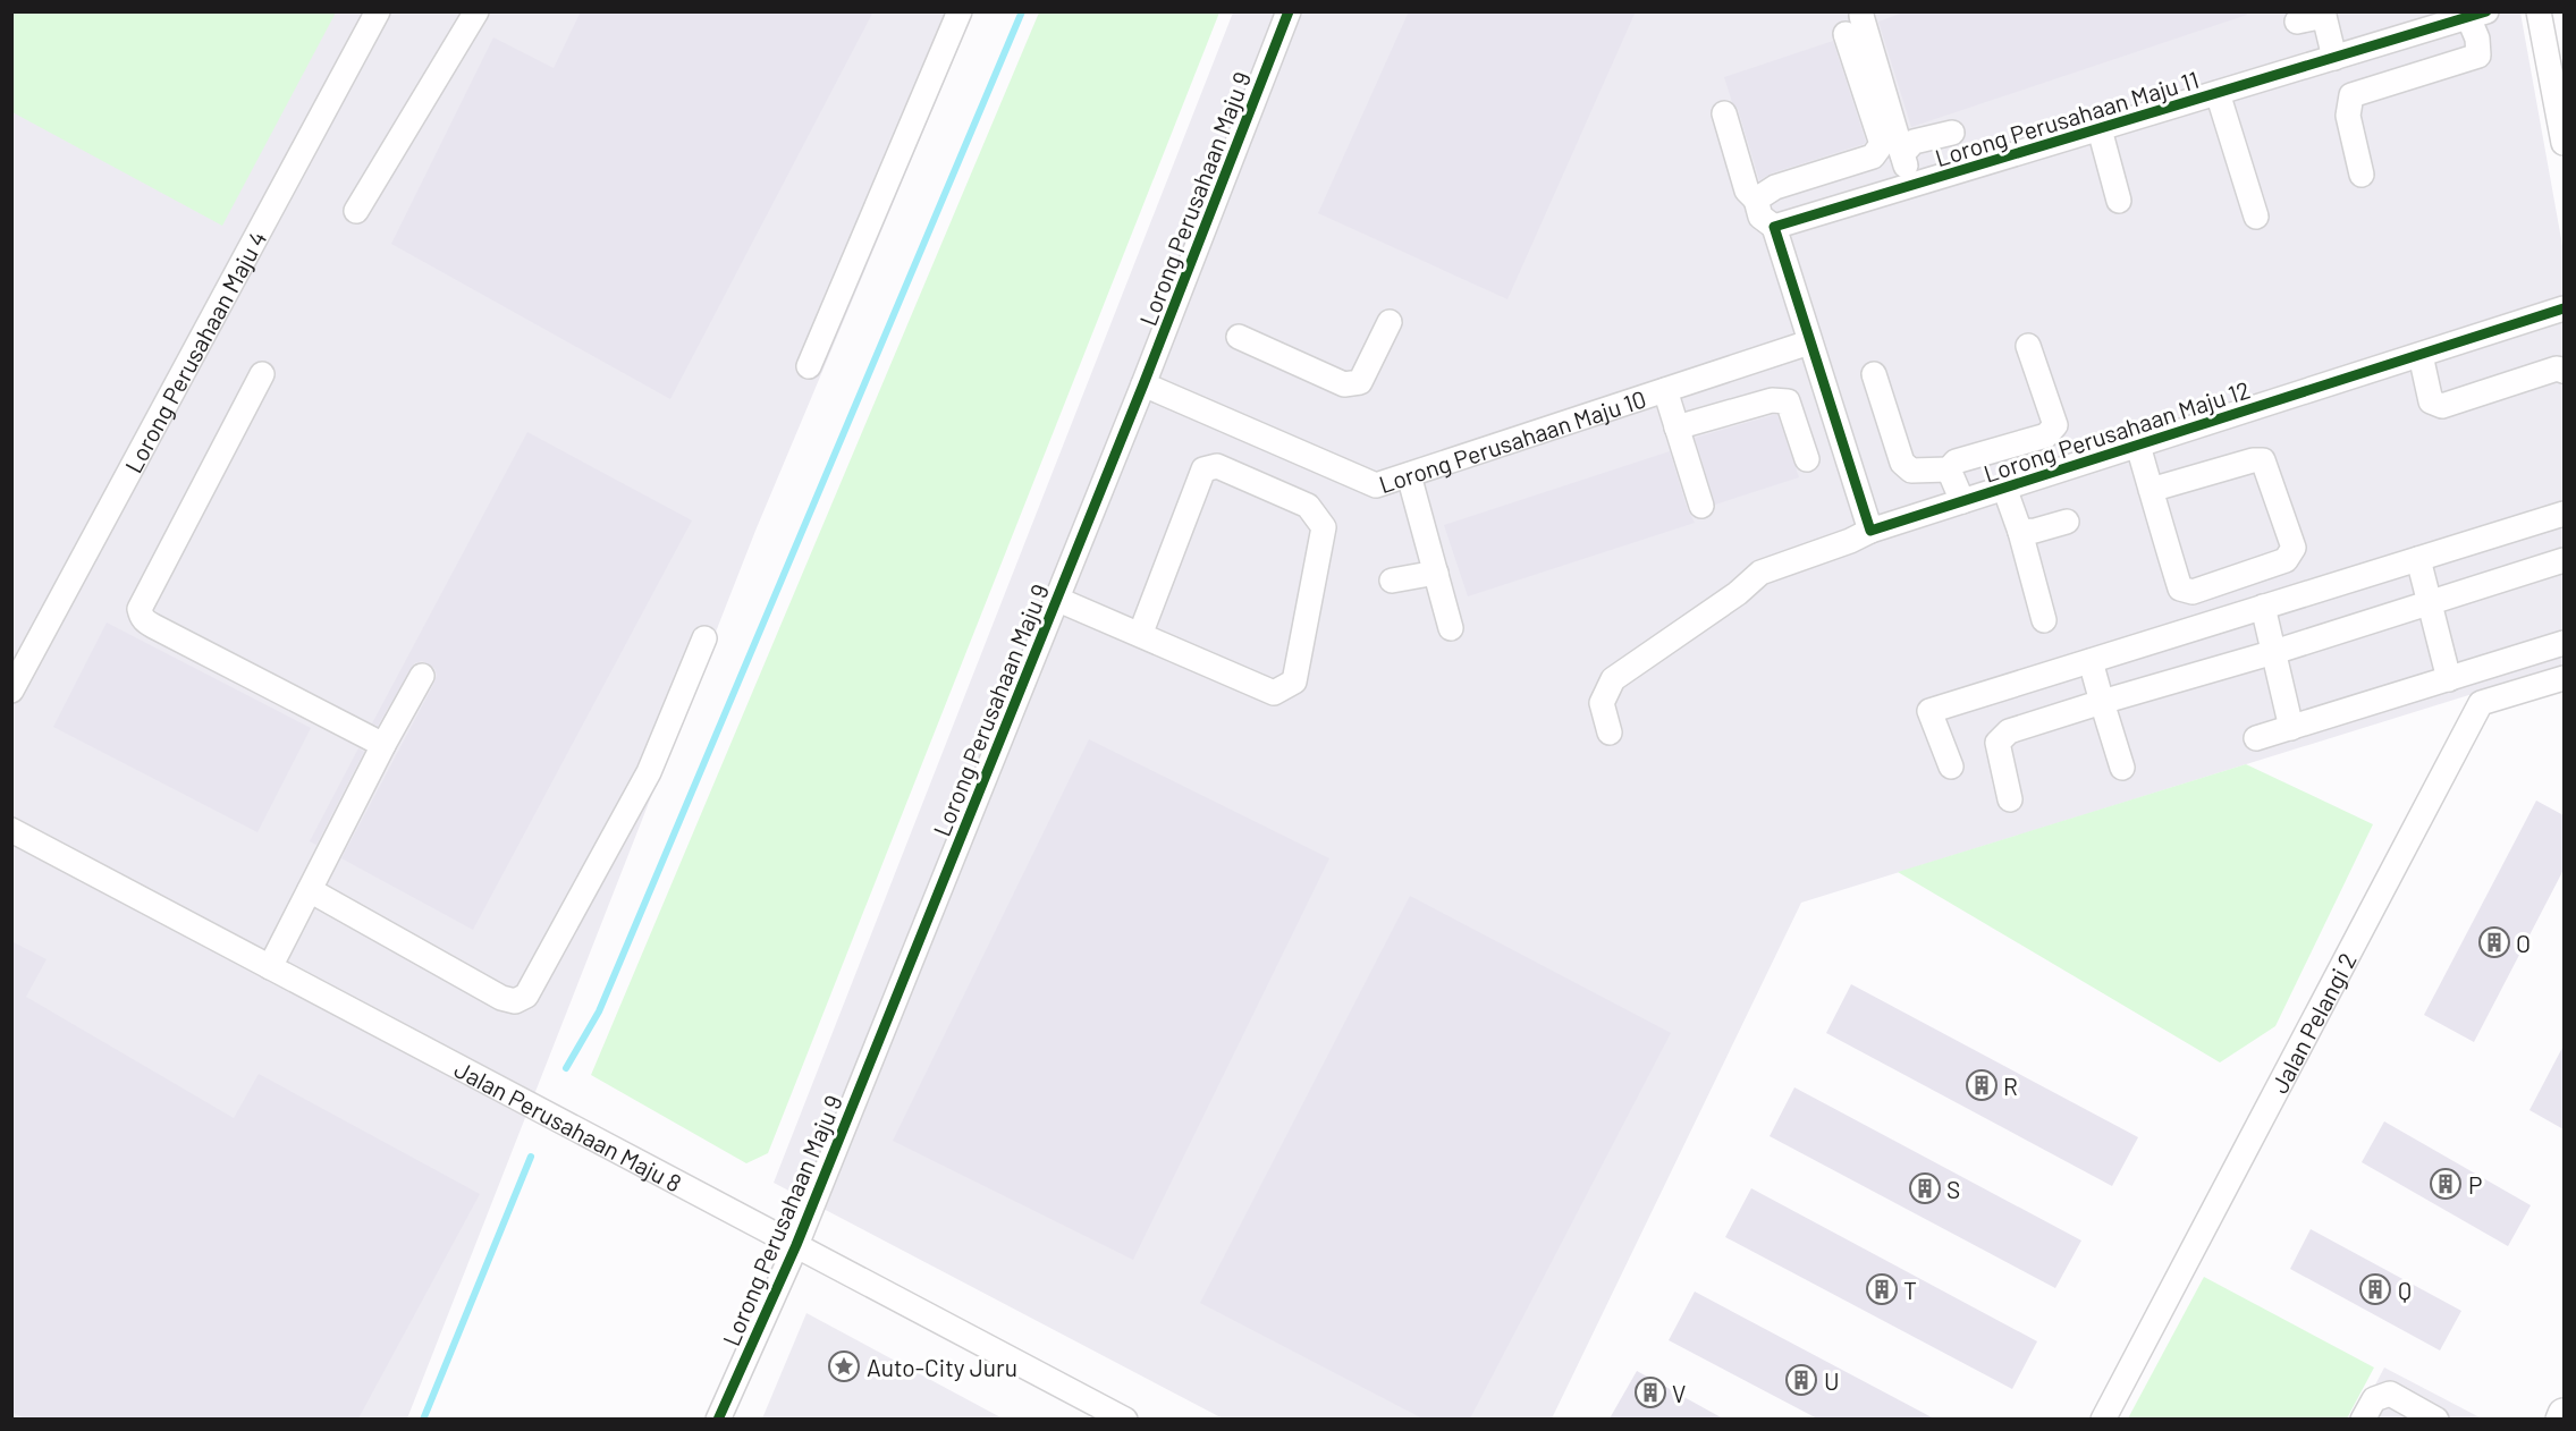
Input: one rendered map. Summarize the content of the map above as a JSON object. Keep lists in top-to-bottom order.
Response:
{
  "streets": {
    "street": [
      "Lorong Perusahaan Maju 11",
      "Lorong Perusahaan Maju 9",
      "Lorong Perusahaan Maju 4",
      "Lorong Perusahaan Maju 12",
      "Lorong Perusahaan Maju 10",
      "Jalan Pelangi 2",
      "Jalan Perusahaan Maju 8"
    ]
  },
  "crossings": [
    ["Lorong Perusahaan Maju 9", "Lorong Perusahaan Maju 10"],
    ["Lorong Perusahaan Maju 9", "Jalan Perusahaan Maju 8"]
  ],
  "places": {
    "building": [
      "O",
      "R",
      "P",
      "S",
      "T",
      "Q",
      "U",
      "V"
    ],
    "place": ["Auto-City Juru"]
  }
}
